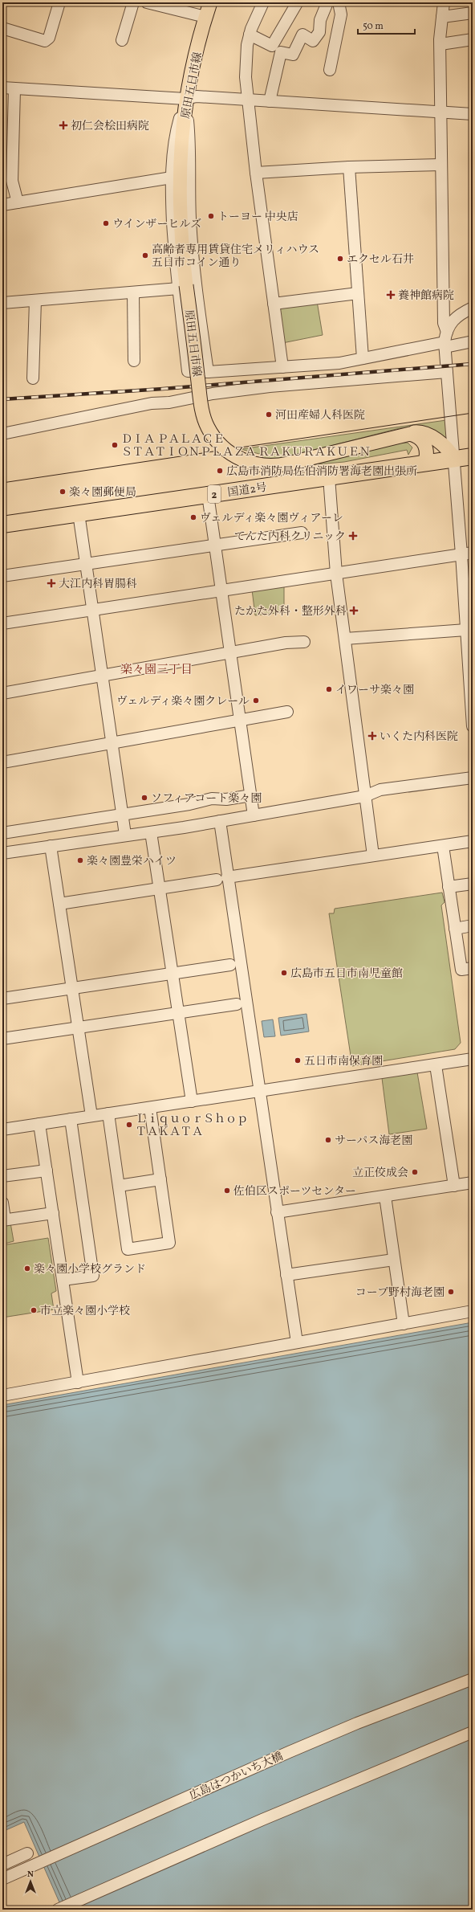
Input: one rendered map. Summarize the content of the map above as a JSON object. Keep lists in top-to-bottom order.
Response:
{
  "streets": {
    "highway": ["国道2号", "2"],
    "main road": ["原田五日市線"],
    "street": ["広島はつかいち大橋"]
  },
  "crossings": [
    ["原田五日市線", "国道2号"]
  ],
  "districts": ["楽々園三丁目"],
  "places": {
    "health": [
      "初仁会桧田病院",
      "養神館病院",
      "てんた内科クリニック",
      "大江内科胃腸科",
      "たかた外科・整形外科",
      "いくた内科医院"
    ],
    "other": [
      "トーヨー 中央店",
      "ウインザーヒルズ",
      "高齢者専用賃貸住宅メリィハウス 五日市コイン通り",
      "エクセル石井",
      "河田産婦人科医院",
      "ＤＩＡ ＰＡＬＡＣＥ ＳＴＡＴＩＯＮＰＬＡＺＡ ＲＡＫＵＲＡＫＵＥＮ",
      "広島市消防局佐伯消防署海老園出張所",
      "楽々園郵便局",
      "ヴェルディ楽々園ヴィアーレ",
      "イワーサ楽々園",
      "ヴェルディ楽々園クレール",
      "ソフィアコート楽々園",
      "楽々園豊栄ハイツ",
      "広島市五日市南児童館",
      "五日市南保育園",
      "ＬｉｑｕｏｒＳｈｏｐ ＴＡＫＡＴＡ",
      "サーパス海老園",
      "立正佼成会",
      "佐伯区スポーツセンター",
      "楽々園小学校グランド",
      "コープ野村海老園",
      "市立楽々園小学校"
    ]
  },
  "scale_bar": "50 m",
  "north": "top"
}
